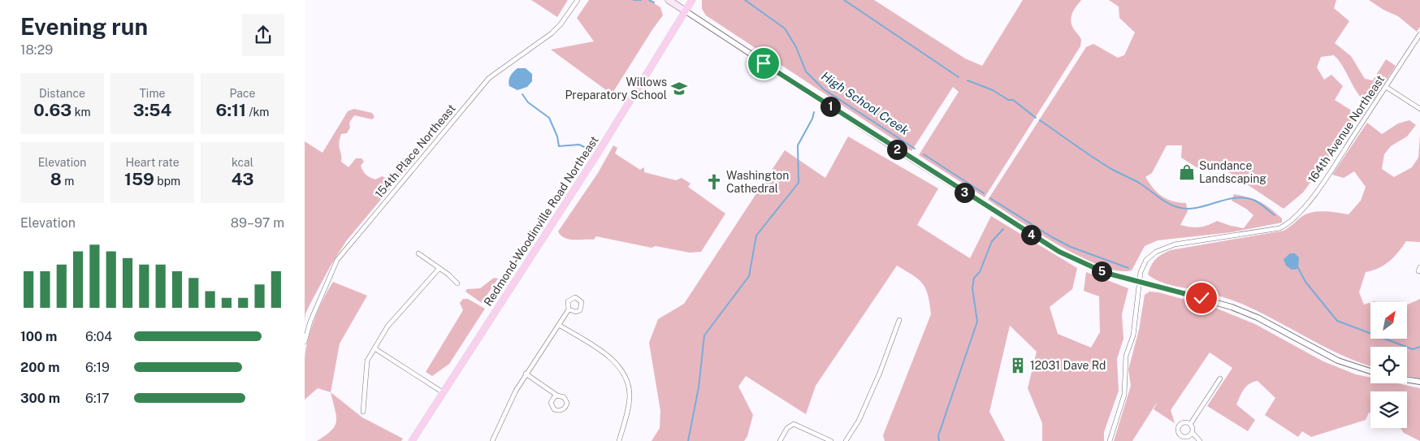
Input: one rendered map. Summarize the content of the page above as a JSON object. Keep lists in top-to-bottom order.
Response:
{
  "streets": {
    "main road": ["Redmond-Woodinville Road Northeast"],
    "street": ["164th Avenue Northeast", "154th Place Northeast"]
  },
  "water": ["High School Creek"],
  "places": {
    "school or university": ["Willows Preparatory School"],
    "shop": ["Sundance Landscaping"],
    "church": ["Washington Cathedral"],
    "building": ["12031 Dave Rd"]
  },
  "north": "top right",
  "page": {
    "heading": ["Evening run", "18:29"],
    "stats": [
      ["Distance", "0.63 km"],
      ["Time", "3:54"],
      ["Pace", "6:11 /km"],
      ["Elevation", "8 m"],
      ["Heart rate", "159 bpm"],
      ["kcal", "43"]
    ],
    "pins": [
      "1",
      "2",
      "3",
      "4",
      "5"
    ],
    "chart": ["Elevation", "89–97 m"],
    "list": [
      {
        "name": "100 m",
        "note": "6:04"
      },
      {
        "name": "200 m",
        "note": "6:19"
      },
      {
        "name": "300 m",
        "note": "6:17"
      }
    ]
  }
}
